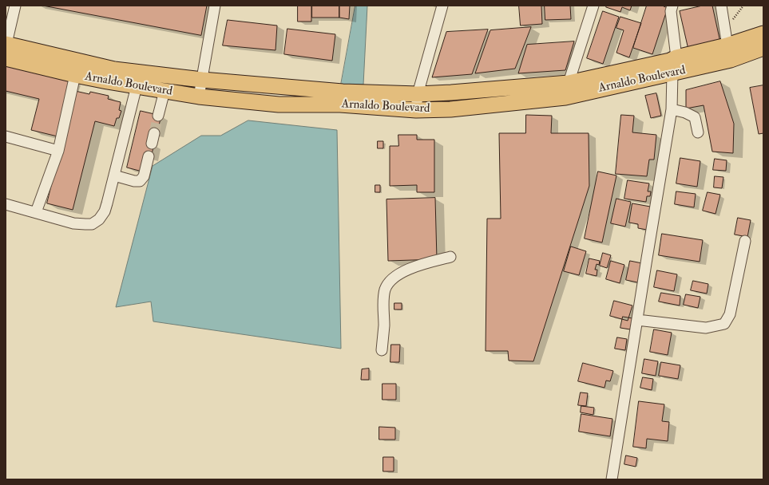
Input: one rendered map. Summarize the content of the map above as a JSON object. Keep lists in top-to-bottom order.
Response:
{
  "streets": {
    "highway": ["Arnaldo Boulevard"]
  }
}
